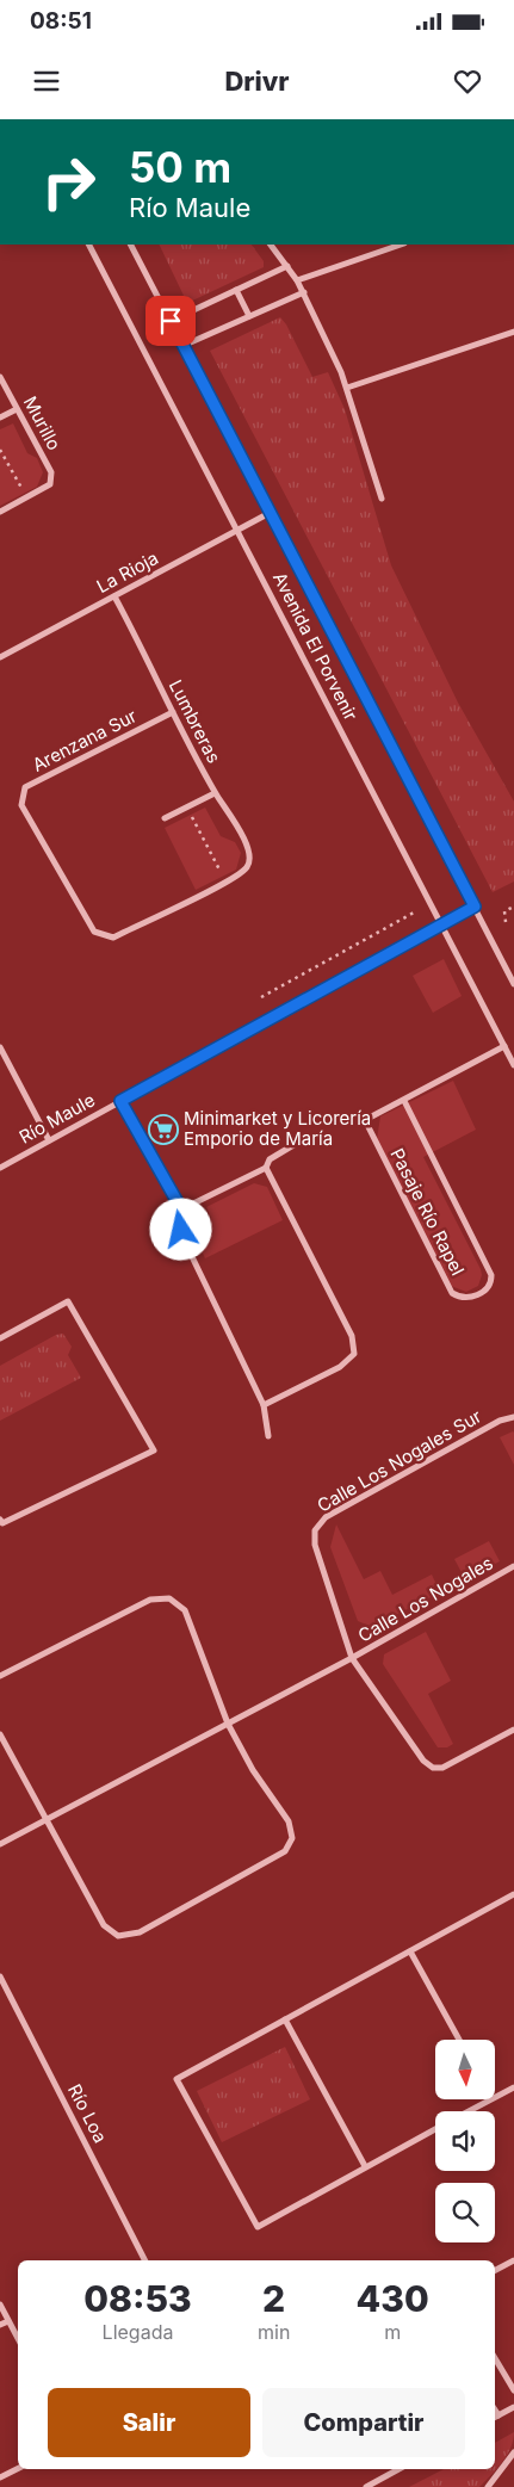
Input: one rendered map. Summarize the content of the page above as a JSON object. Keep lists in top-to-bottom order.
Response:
{
  "streets": {
    "street": [
      "Murillo",
      "La Rioja",
      "Avenida El Porvenir",
      "Lumbreras",
      "Arenzana Sur",
      "Río Maule",
      "Pasaje Río Rapel",
      "Calle Los Nogales Sur",
      "Calle Los Nogales",
      "Río Loa"
    ]
  },
  "crossings": [
    ["La Rioja", "Avenida El Porvenir"],
    ["La Rioja", "Lumbreras"],
    ["Avenida El Porvenir", "Río Maule"],
    ["Lumbreras", "Arenzana Sur"],
    ["Calle Los Nogales Sur", "Calle Los Nogales"]
  ],
  "places": {
    "supermarket": ["Minimarket y Licorería Emporio de María"]
  },
  "north": "bottom",
  "page": {
    "status": "08:51",
    "header": "Drivr",
    "turn": ["50 m", "Río Maule"],
    "eta": [
      "08:53",
      "Llegada",
      "2",
      "min",
      "430",
      "m"
    ],
    "buttons": ["Salir", "Compartir"]
  }
}
